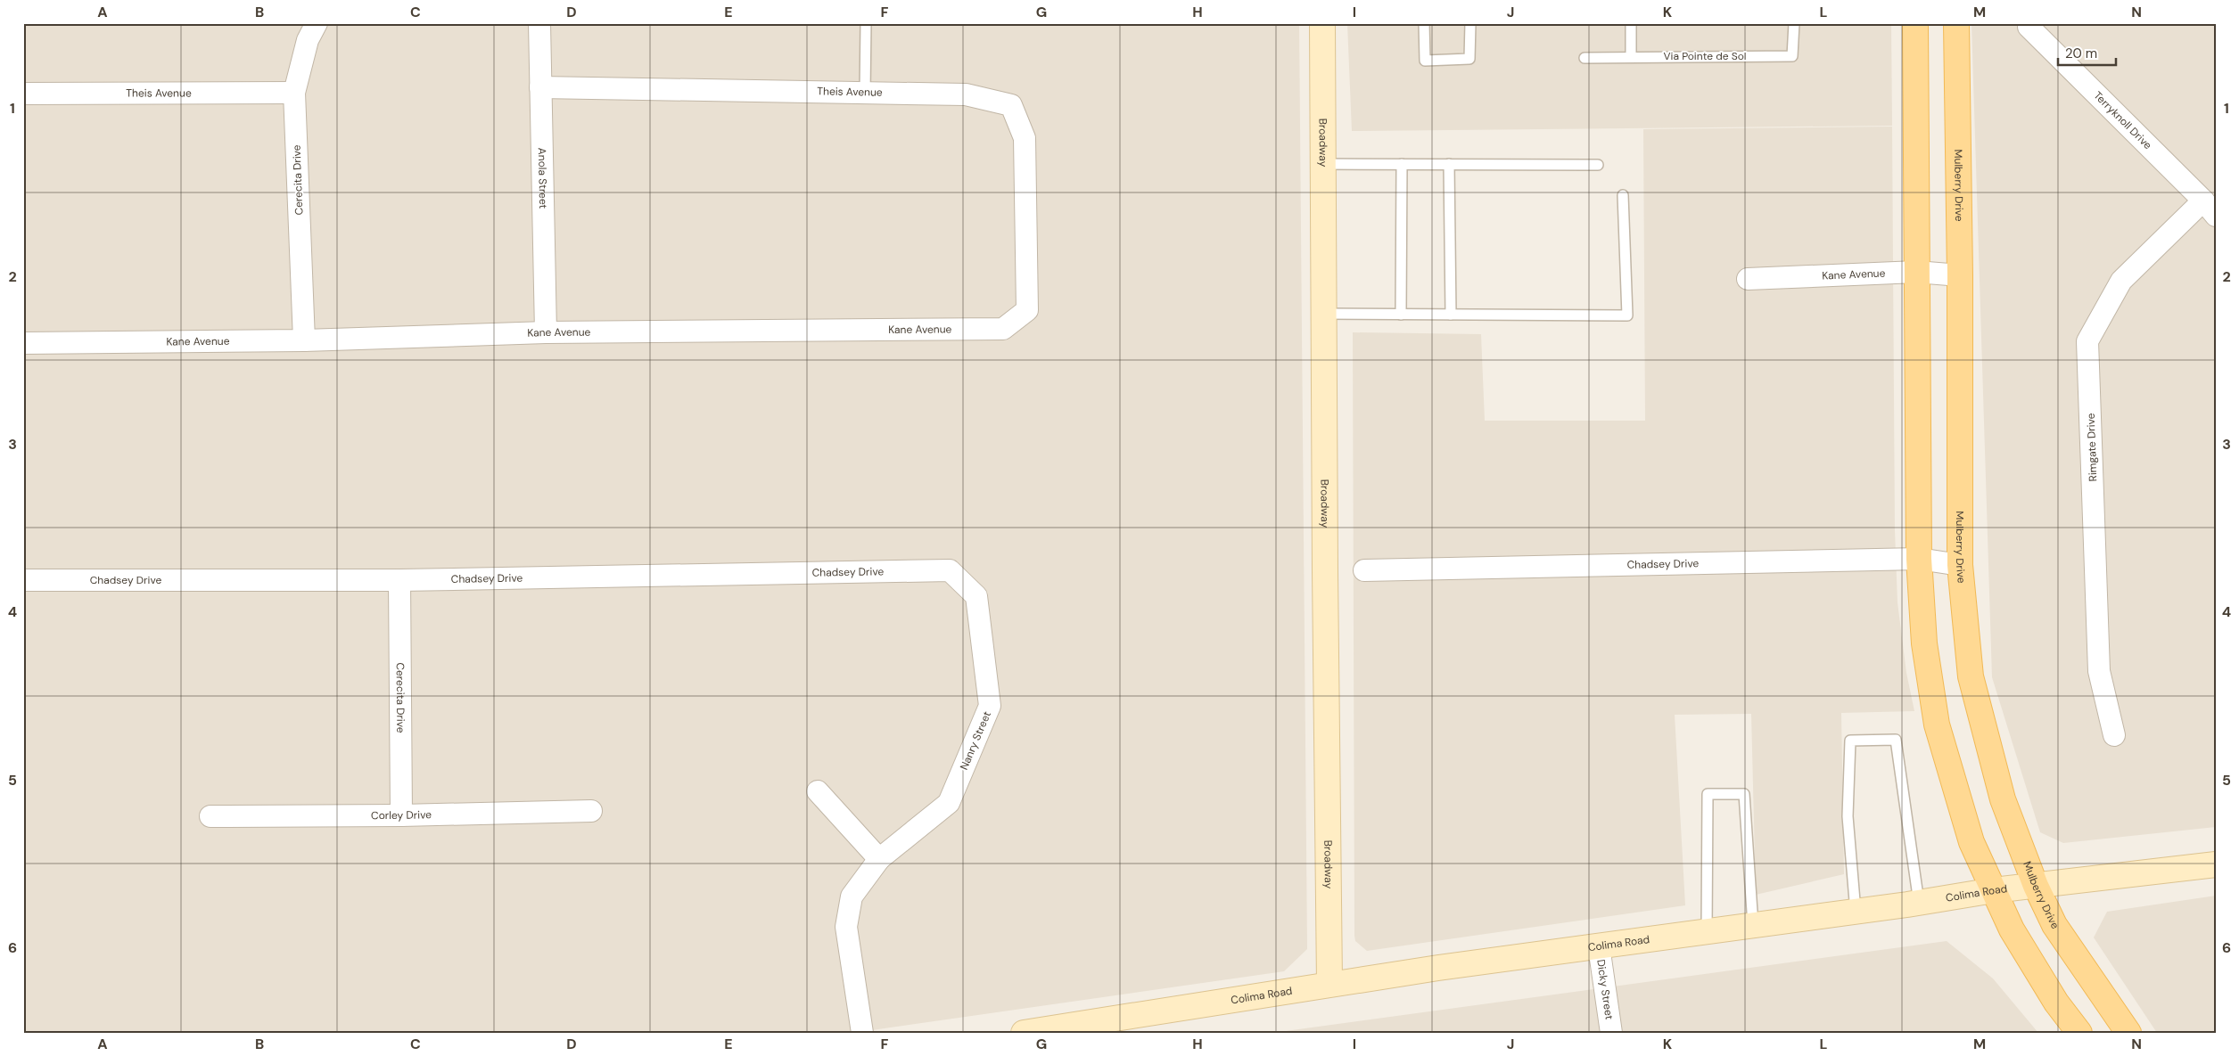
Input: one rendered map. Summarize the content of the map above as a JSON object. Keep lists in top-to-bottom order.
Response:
{
  "streets": {
    "main road": ["Broadway", "Mulberry Drive", "Colima Road"],
    "street": [
      "Theis Avenue",
      "Terryknoll Drive",
      "Anola Street",
      "Cerecita Drive",
      "Kane Avenue",
      "Rimgate Drive",
      "Chadsey Drive",
      "Nanry Street",
      "Corley Drive",
      "Dicky Street"
    ],
    "lane": ["Via Pointe de Sol"]
  },
  "crossings": [
    ["Theis Avenue", "Anola Street"],
    ["Theis Avenue", "Cerecita Drive"],
    ["Theis Avenue", "Kane Avenue"],
    ["Terryknoll Drive", "Rimgate Drive"],
    ["Broadway", "Colima Road"],
    ["Anola Street", "Kane Avenue"],
    ["Cerecita Drive", "Kane Avenue"],
    ["Cerecita Drive", "Chadsey Drive"],
    ["Cerecita Drive", "Corley Drive"],
    ["Mulberry Drive", "Kane Avenue"],
    ["Mulberry Drive", "Chadsey Drive"],
    ["Mulberry Drive", "Colima Road"],
    ["Chadsey Drive", "Nanry Street"],
    ["Colima Road", "Dicky Street"]
  ],
  "scale_bar": "20 m",
  "grid": {
    "columns": [
      "A",
      "B",
      "C",
      "D",
      "E",
      "F",
      "G",
      "H",
      "I",
      "J",
      "K",
      "L",
      "M",
      "N"
    ],
    "rows": [
      "1",
      "2",
      "3",
      "4",
      "5",
      "6"
    ]
  }
}
